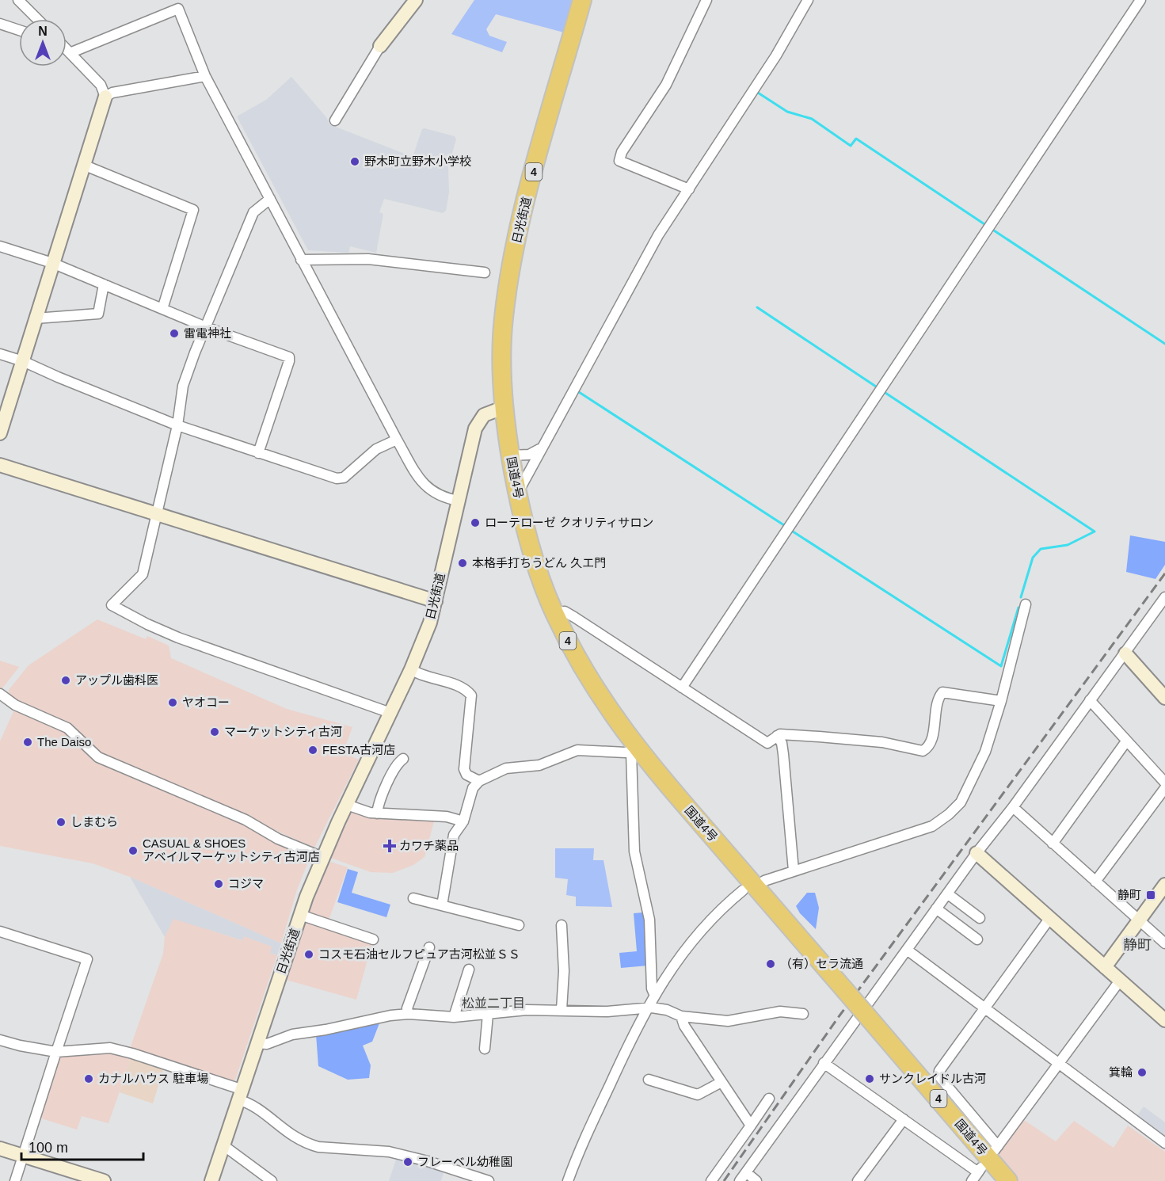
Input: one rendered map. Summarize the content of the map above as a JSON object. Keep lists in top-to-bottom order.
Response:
{
  "streets": {
    "highway": ["4", "日光街道", "国道4号"]
  },
  "crossings": [
    ["日光街道", "国道4号"]
  ],
  "districts": ["静町", "松並二丁目"],
  "places": {
    "other": [
      "野木町立野木小学校",
      "雷電神社",
      "ローテローゼ クオリティサロン",
      "本格手打ちうどん 久エ門",
      "アップル歯科医",
      "ヤオコー",
      "マーケットシティ古河",
      "The Daiso",
      "FESTA古河店",
      "しまむら",
      "CASUAL & SHOES アベイルマーケットシティ古河店",
      "コジマ",
      "コスモ石油セルフピュア古河松並ＳＳ",
      "（有）セラ流通",
      "箕輪",
      "カナルハウス 駐車場",
      "サンクレイドル古河",
      "フレーベル幼稚園"
    ],
    "health": ["カワチ薬品"],
    "transit": ["静町"]
  },
  "scale_bar": "100 m",
  "north": "top"
}
